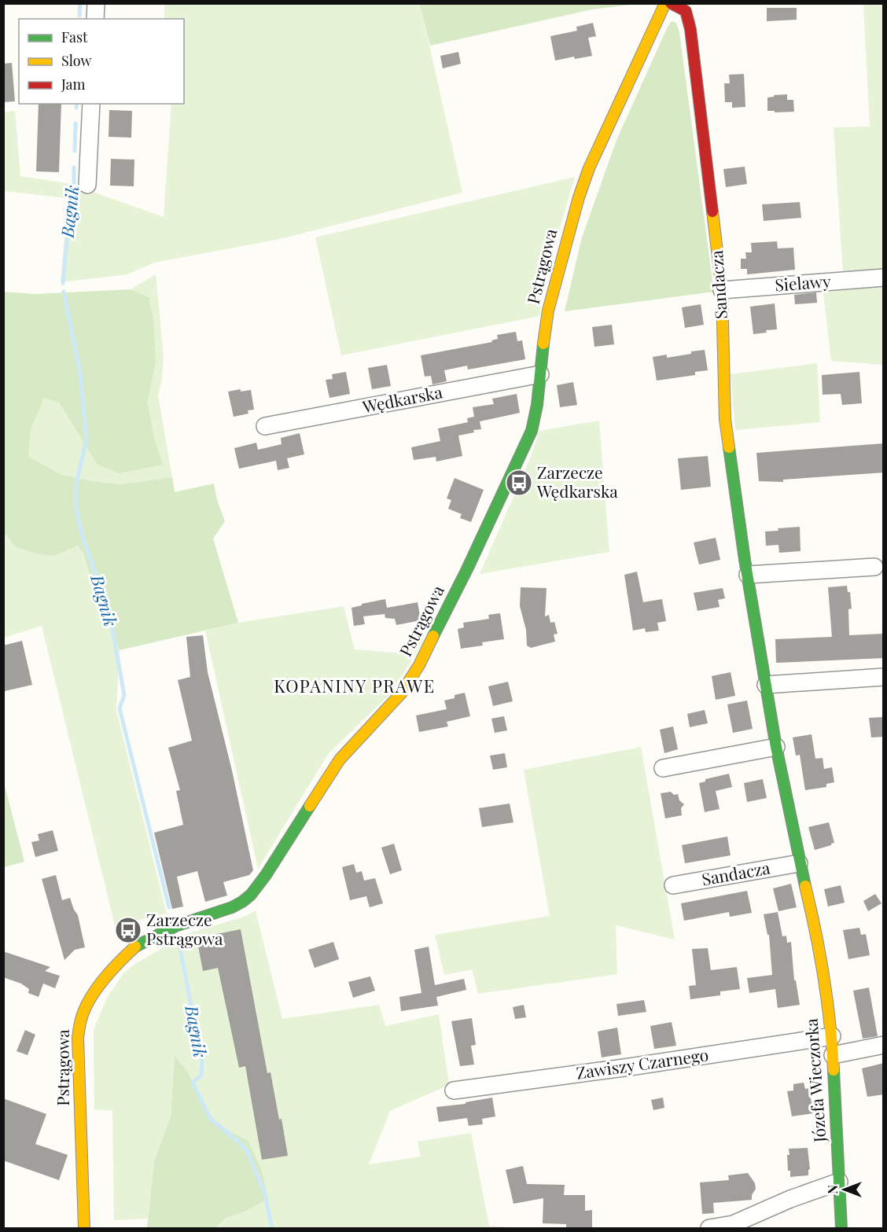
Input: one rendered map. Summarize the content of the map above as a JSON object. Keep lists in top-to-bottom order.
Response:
{
  "streets": {
    "street": [
      "Pstrągowa",
      "Sielawy",
      "Sandacza",
      "Wędkarska",
      "Zawiszy Czarnego",
      "Józefa Wieczorka"
    ]
  },
  "crossings": [
    ["Pstrągowa", "Wędkarska"],
    ["Sielawy", "Sandacza"],
    ["Sandacza", "Józefa Wieczorka"],
    ["Zawiszy Czarnego", "Józefa Wieczorka"]
  ],
  "districts": ["KOPANINY PRAWE"],
  "water": ["Bagnik"],
  "places": {
    "bus stop": ["Zarzecze Wędkarska", "Zarzecze Pstrągowa"]
  },
  "legend": ["Fast", "Slow", "Jam"],
  "north": "left"
}
